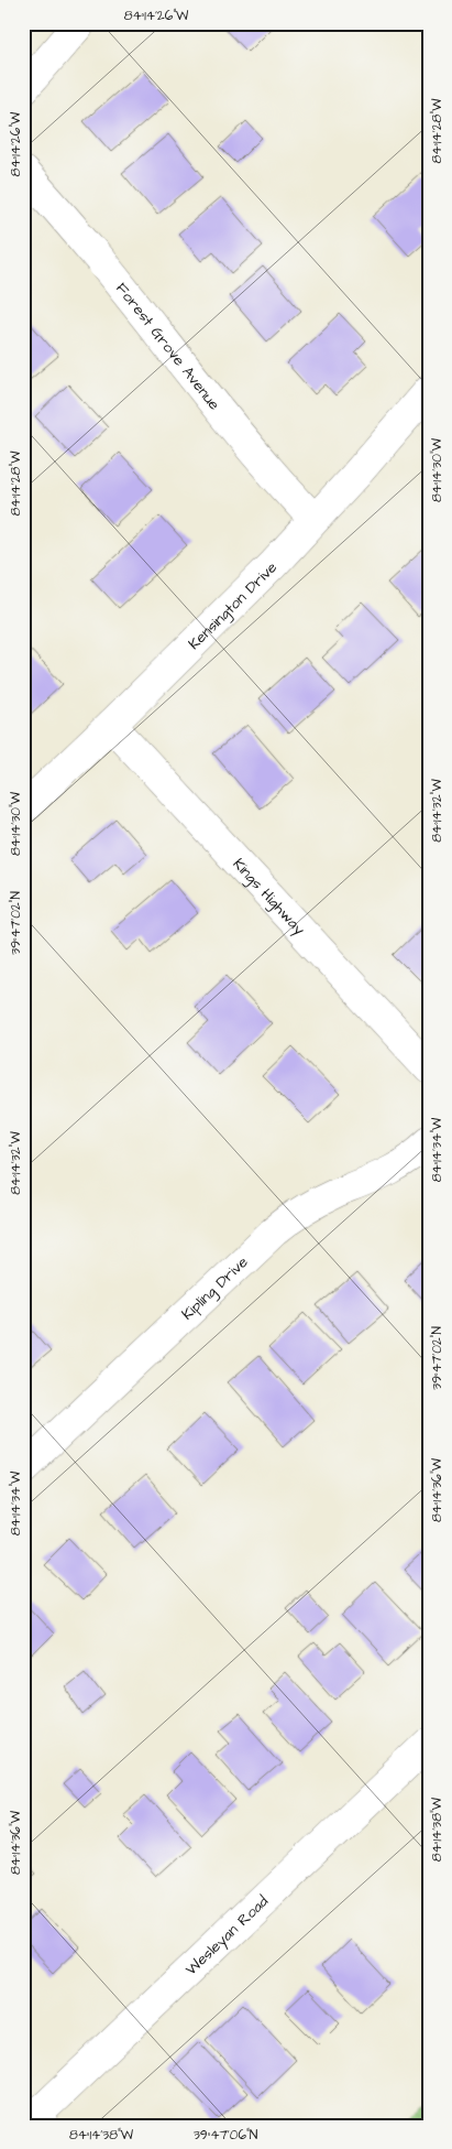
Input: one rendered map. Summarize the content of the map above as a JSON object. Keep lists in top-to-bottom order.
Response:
{
  "streets": {
    "street": [
      "Forest Grove Avenue",
      "Kensington Drive",
      "Kings Highway",
      "Kipling Drive",
      "Wesleyan Road"
    ]
  },
  "crossings": [
    ["Forest Grove Avenue", "Kensington Drive"],
    ["Kensington Drive", "Kings Highway"]
  ],
  "coordinates": [
    "84°14'26\"W",
    "84°14'28\"W",
    "84°14'30\"W",
    "84°14'32\"W",
    "39°47'02\"N",
    "84°14'34\"W",
    "84°14'36\"W",
    "84°14'38\"W",
    "39°47'06\"N"
  ]
}
